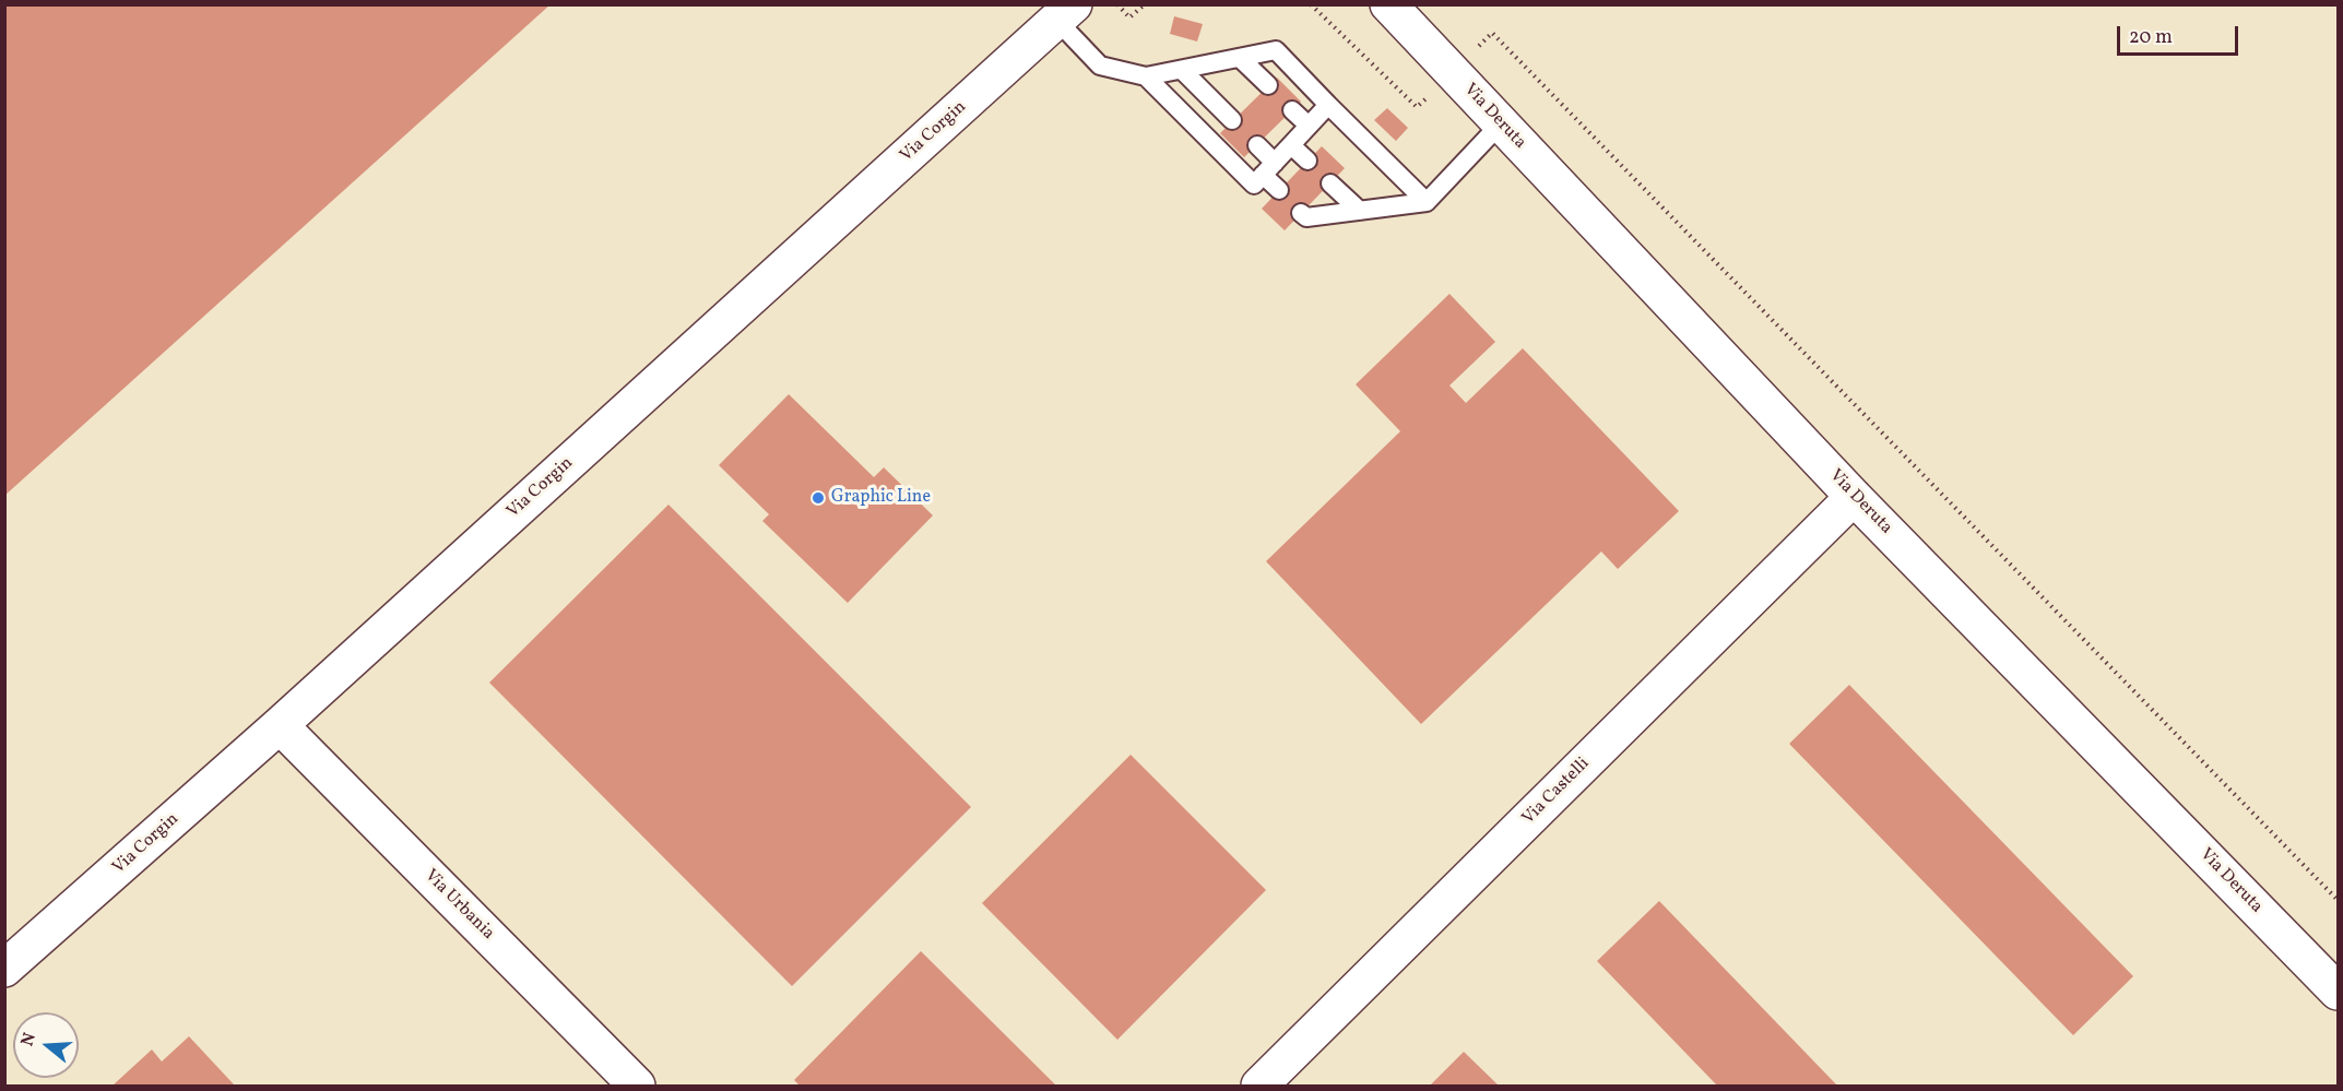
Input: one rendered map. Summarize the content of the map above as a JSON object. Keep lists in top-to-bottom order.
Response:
{
  "streets": {
    "street": [
      "Via Deruta",
      "Via Corgin",
      "Via Castelli",
      "Via Urbania"
    ]
  },
  "crossings": [
    ["Via Deruta", "Via Castelli"],
    ["Via Corgin", "Via Urbania"]
  ],
  "places": ["Graphic Line"],
  "scale_bar": "20 m",
  "north": "left"
}
